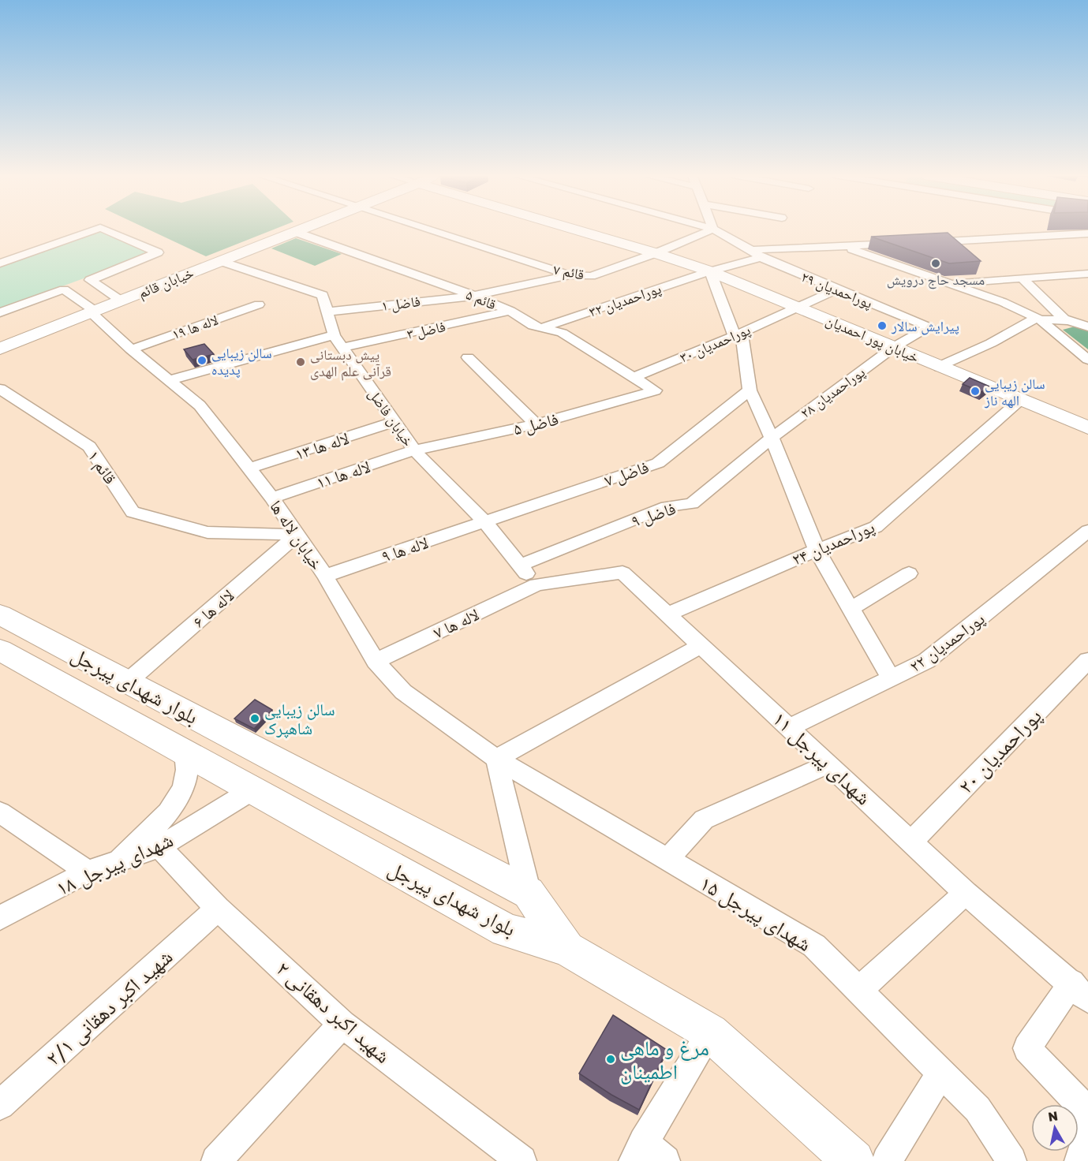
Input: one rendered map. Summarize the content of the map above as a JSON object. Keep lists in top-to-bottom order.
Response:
{
  "streets": {
    "street": [
      "قائم ۷",
      "خیابان قائم",
      "پوراحمدیان ۲۹",
      "قائم ۵",
      "پوراحمدیان ۳۲",
      "فاضل ۱",
      "لاله ها ۱۹",
      "فاضل ۳",
      "خیابان پور احمدیان",
      "پوراحمدیان ۳۰",
      "پوراحمدیان ۲۸",
      "خیابان فاضل",
      "فاضل ۵",
      "لاله ها ۱۳",
      "قائم ۱",
      "فاضل ۷",
      "لاله ها ۱۱",
      "فاضل ۹",
      "خیابان لاله ها",
      "پوراحمدیان ۲۴",
      "لاله ها ۹",
      "لاله ها ۶",
      "لاله ها ۷",
      "پوراحمدیان ۲۲",
      "بلوار شهدای پیرجل",
      "پوراحمدیان ۲۰",
      "شهدای پیرجل ۱۱",
      "شهدای پیرجل ۱۸",
      "شهدای پیرجل ۱۵",
      "شهید اکبر دهقانی ۲/۱",
      "شهید اکبر دهقانی ۲"
    ]
  },
  "crossings": [
    ["قائم ۷", "فاضل ۱"],
    ["قائم ۷", "خیابان پور احمدیان"],
    ["خیابان قائم", "قائم ۵"],
    ["خیابان قائم", "خیابان فاضل"],
    ["خیابان قائم", "خیابان لاله ها"],
    ["پوراحمدیان ۲۹", "پوراحمدیان ۳۲"],
    ["پوراحمدیان ۲۹", "خیابان پور احمدیان"],
    ["پوراحمدیان ۲۹", "پوراحمدیان ۳۰"],
    ["پوراحمدیان ۲۹", "پوراحمدیان ۲۸"],
    ["قائم ۵", "پوراحمدیان ۳۲"],
    ["قائم ۵", "فاضل ۱"],
    ["قائم ۵", "فاضل ۳"],
    ["قائم ۵", "پوراحمدیان ۳۰"],
    ["قائم ۵", "فاضل ۵"],
    ["پوراحمدیان ۳۲", "خیابان پور احمدیان"],
    ["فاضل ۱", "خیابان فاضل"],
    ["لاله ها ۱۹", "خیابان لاله ها"],
    ["فاضل ۳", "خیابان فاضل"],
    ["خیابان پور احمدیان", "پوراحمدیان ۳۰"],
    ["خیابان پور احمدیان", "پوراحمدیان ۲۸"],
    ["خیابان پور احمدیان", "پوراحمدیان ۲۴"],
    ["پوراحمدیان ۲۸", "فاضل ۹"],
    ["خیابان فاضل", "فاضل ۵"],
    ["خیابان فاضل", "لاله ها ۱۳"],
    ["خیابان فاضل", "فاضل ۷"],
    ["خیابان فاضل", "لاله ها ۱۱"],
    ["خیابان فاضل", "فاضل ۹"],
    ["خیابان فاضل", "لاله ها ۹"],
    ["خیابان فاضل", "لاله ها ۷"],
    ["خیابان فاضل", "شهدای پیرجل ۱۱"],
    ["فاضل ۵", "لاله ها ۱۱"],
    ["لاله ها ۱۳", "خیابان لاله ها"],
    ["قائم ۱", "خیابان لاله ها"],
    ["قائم ۱", "لاله ها ۶"],
    ["فاضل ۷", "لاله ها ۹"],
    ["لاله ها ۱۱", "خیابان لاله ها"],
    ["خیابان لاله ها", "لاله ها ۹"],
    ["خیابان لاله ها", "لاله ها ۶"],
    ["خیابان لاله ها", "لاله ها ۷"],
    ["خیابان لاله ها", "شهدای پیرجل ۱۵"],
    ["پوراحمدیان ۲۴", "شهدای پیرجل ۱۱"],
    ["لاله ها ۶", "بلوار شهدای پیرجل"],
    ["لاله ها ۷", "شهدای پیرجل ۱۱"],
    ["پوراحمدیان ۲۲", "شهدای پیرجل ۱۱"],
    ["بلوار شهدای پیرجل", "شهدای پیرجل ۱۸"],
    ["پوراحمدیان ۲۰", "شهدای پیرجل ۱۱"],
    ["شهدای پیرجل ۱۸", "شهید اکبر دهقانی ۲"],
    ["شهید اکبر دهقانی ۲/۱", "شهید اکبر دهقانی ۲"]
  ],
  "places": [
    "مسجد حاج درویش",
    "پیرایش سالار",
    "سالن زیبایی پدیده",
    "پیش دبستانی قرآنی علم الهدی",
    "سالن زیبایی الهه ناز",
    "سالن زیبایی شاهپرک",
    "مرغ و ماهی اطمینان"
  ],
  "north": "top"
}
